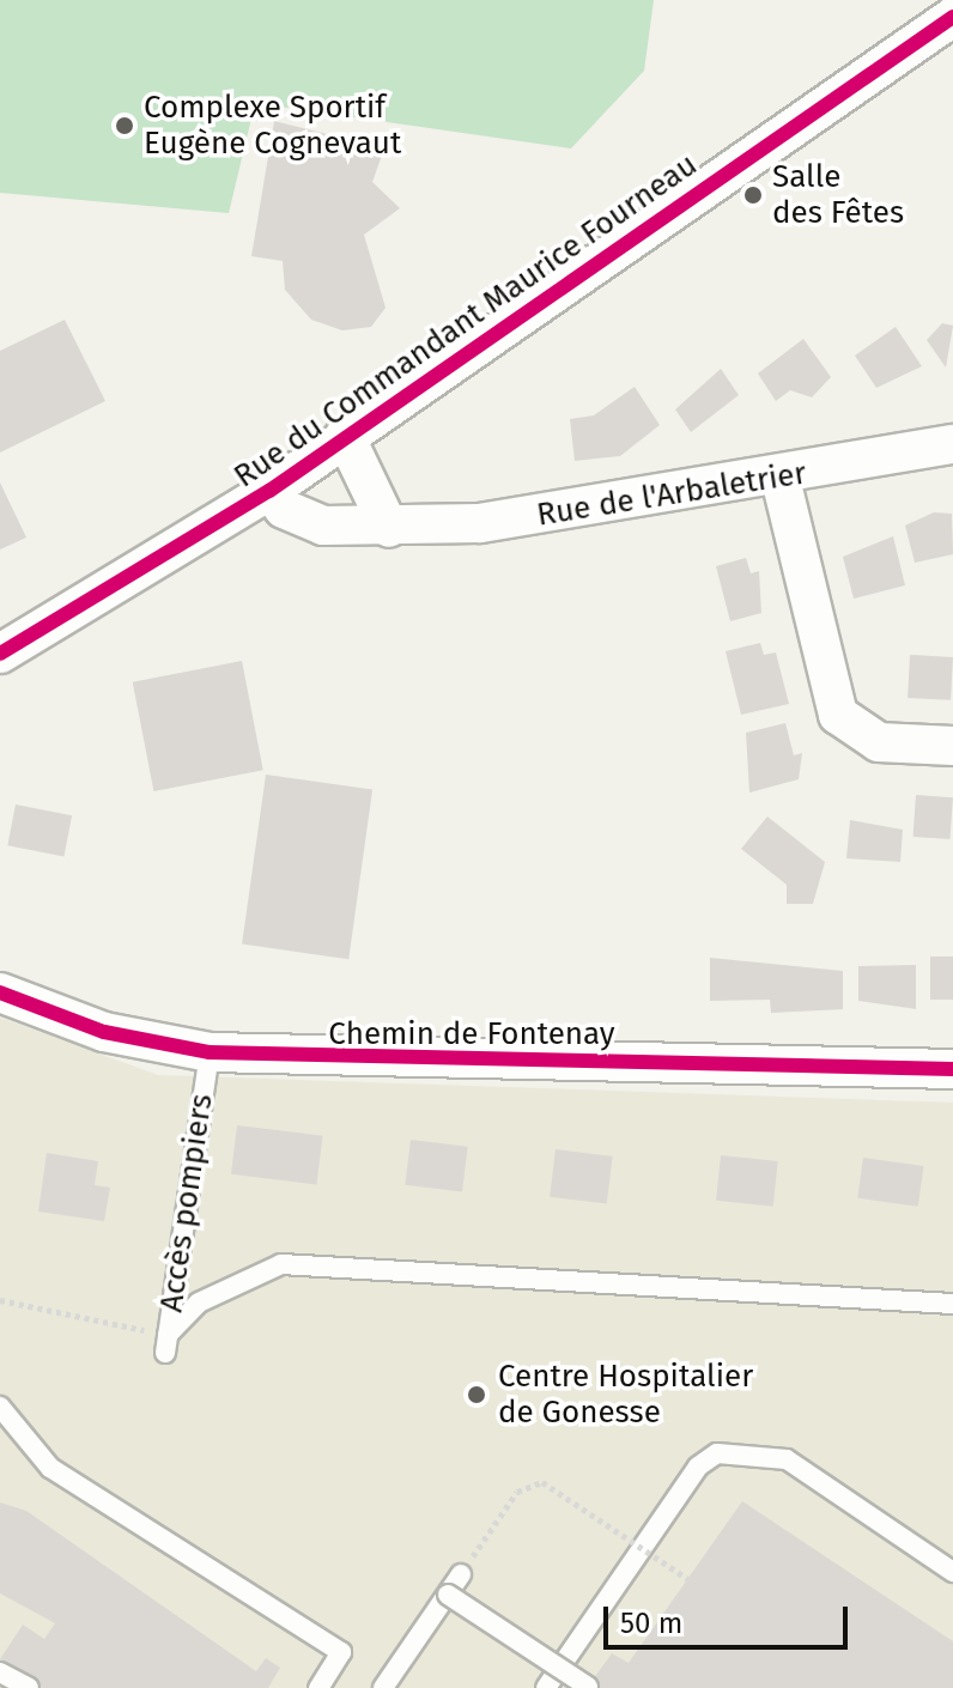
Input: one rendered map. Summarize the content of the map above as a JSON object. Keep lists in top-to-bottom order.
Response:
{
  "streets": {
    "street": ["Rue du Commandant Maurice Fourneau", "Rue de l'Arbaletrier", "Chemin de Fontenay"],
    "lane": ["Accès pompiers"]
  },
  "crossings": [
    ["Rue du Commandant Maurice Fourneau", "Rue de l'Arbaletrier"],
    ["Chemin de Fontenay", "Accès pompiers"]
  ],
  "places": ["Complexe Sportif Eugène Cognevaut", "Salle des Fêtes", "Centre Hospitalier de Gonesse"],
  "scale_bar": "50 m"
}
